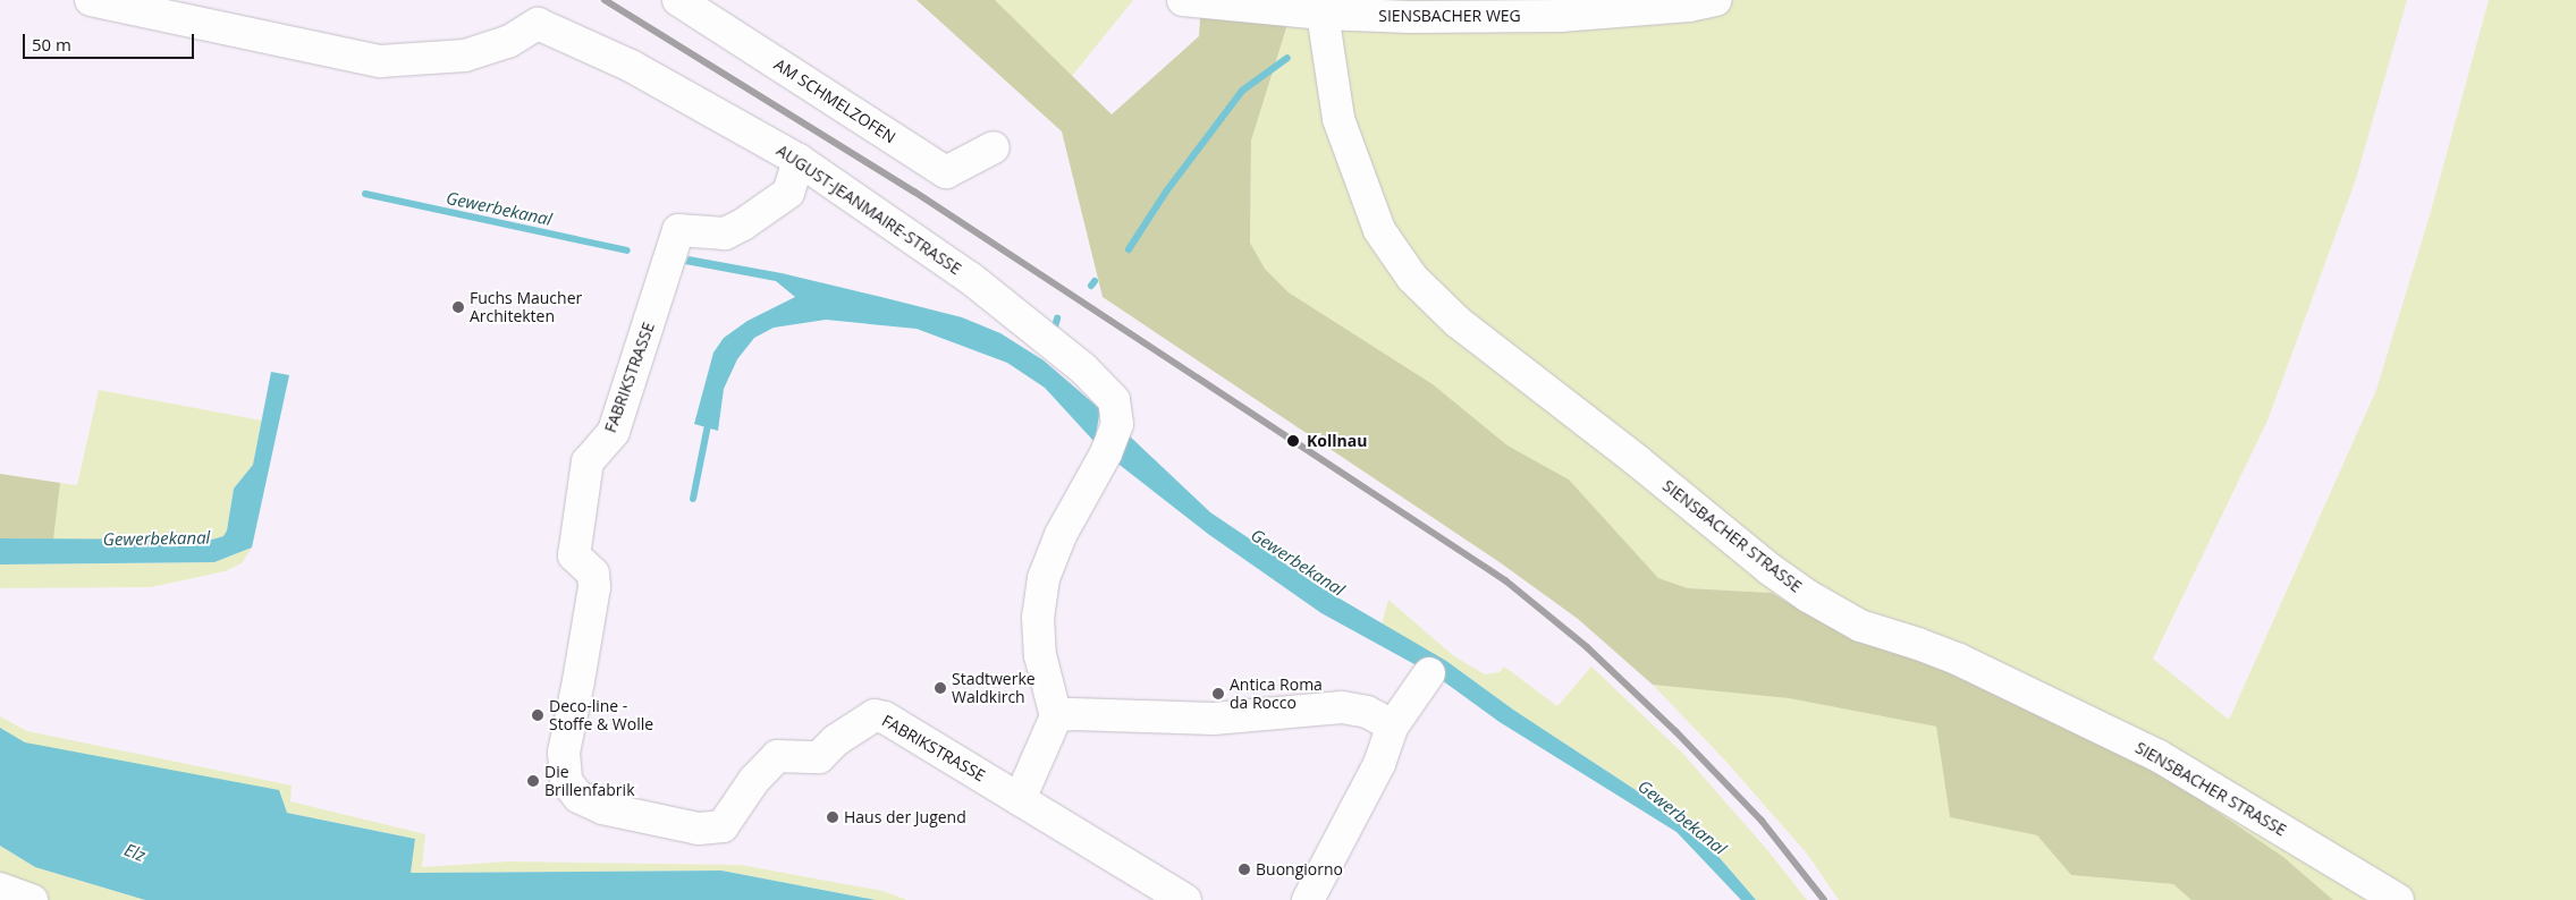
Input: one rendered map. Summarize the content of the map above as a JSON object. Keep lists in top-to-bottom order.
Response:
{
  "streets": {
    "street": [
      "SIENSBACHER WEG",
      "AM SCHMELZOFEN",
      "AUGUST-JEANMAIRE-STRASSE",
      "FABRIKSTRASSE",
      "SIENSBACHER STRASSE"
    ]
  },
  "crossings": [
    ["SIENSBACHER WEG", "SIENSBACHER STRASSE"],
    ["AUGUST-JEANMAIRE-STRASSE", "FABRIKSTRASSE"]
  ],
  "water": ["Gewerbekanal", "Elz"],
  "places": [
    "Fuchs Maucher Architekten",
    "Kollnau",
    "Stadtwerke Waldkirch",
    "Antica Roma da Rocco",
    "Deco-line - Stoffe & Wolle",
    "Die Brillenfabrik",
    "Haus der Jugend",
    "Buongiorno"
  ],
  "scale_bar": "50 m"
}
